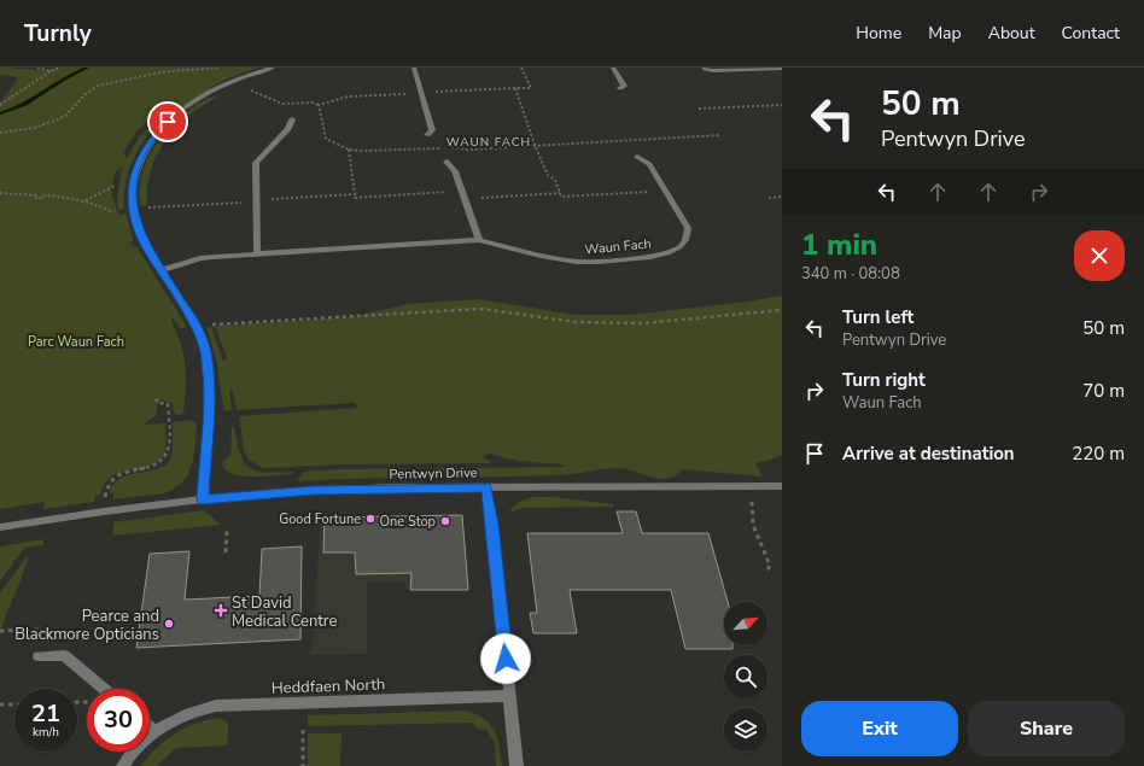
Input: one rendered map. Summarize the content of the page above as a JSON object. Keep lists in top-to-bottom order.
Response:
{
  "streets": {
    "street": ["Waun Fach", "Pentwyn Drive", "Heddfaen North"]
  },
  "districts": ["WAUN FACH"],
  "parks": ["Parc Waun Fach"],
  "places": {
    "other": ["Good Fortune", "One Stop", "Pearce and Blackmore Opticians"],
    "health": ["St David Medical Centre"]
  },
  "north": "top right",
  "page": {
    "header": "Turnly",
    "nav": [
      "Home",
      "Map",
      "About",
      "Contact"
    ],
    "turn": ["50 m", "Pentwyn Drive"],
    "heading": ["1 min", "340 m · 08:08"],
    "list": [
      {
        "name": "Turn left",
        "note": "Pentwyn Drive",
        "value": "50 m"
      },
      {
        "name": "Turn right",
        "note": "Waun Fach",
        "value": "70 m"
      },
      {
        "name": "Arrive at destination",
        "value": "220 m"
      }
    ],
    "speed": "21 km/h",
    "limit": "30",
    "buttons": ["Exit", "Share"]
  }
}
